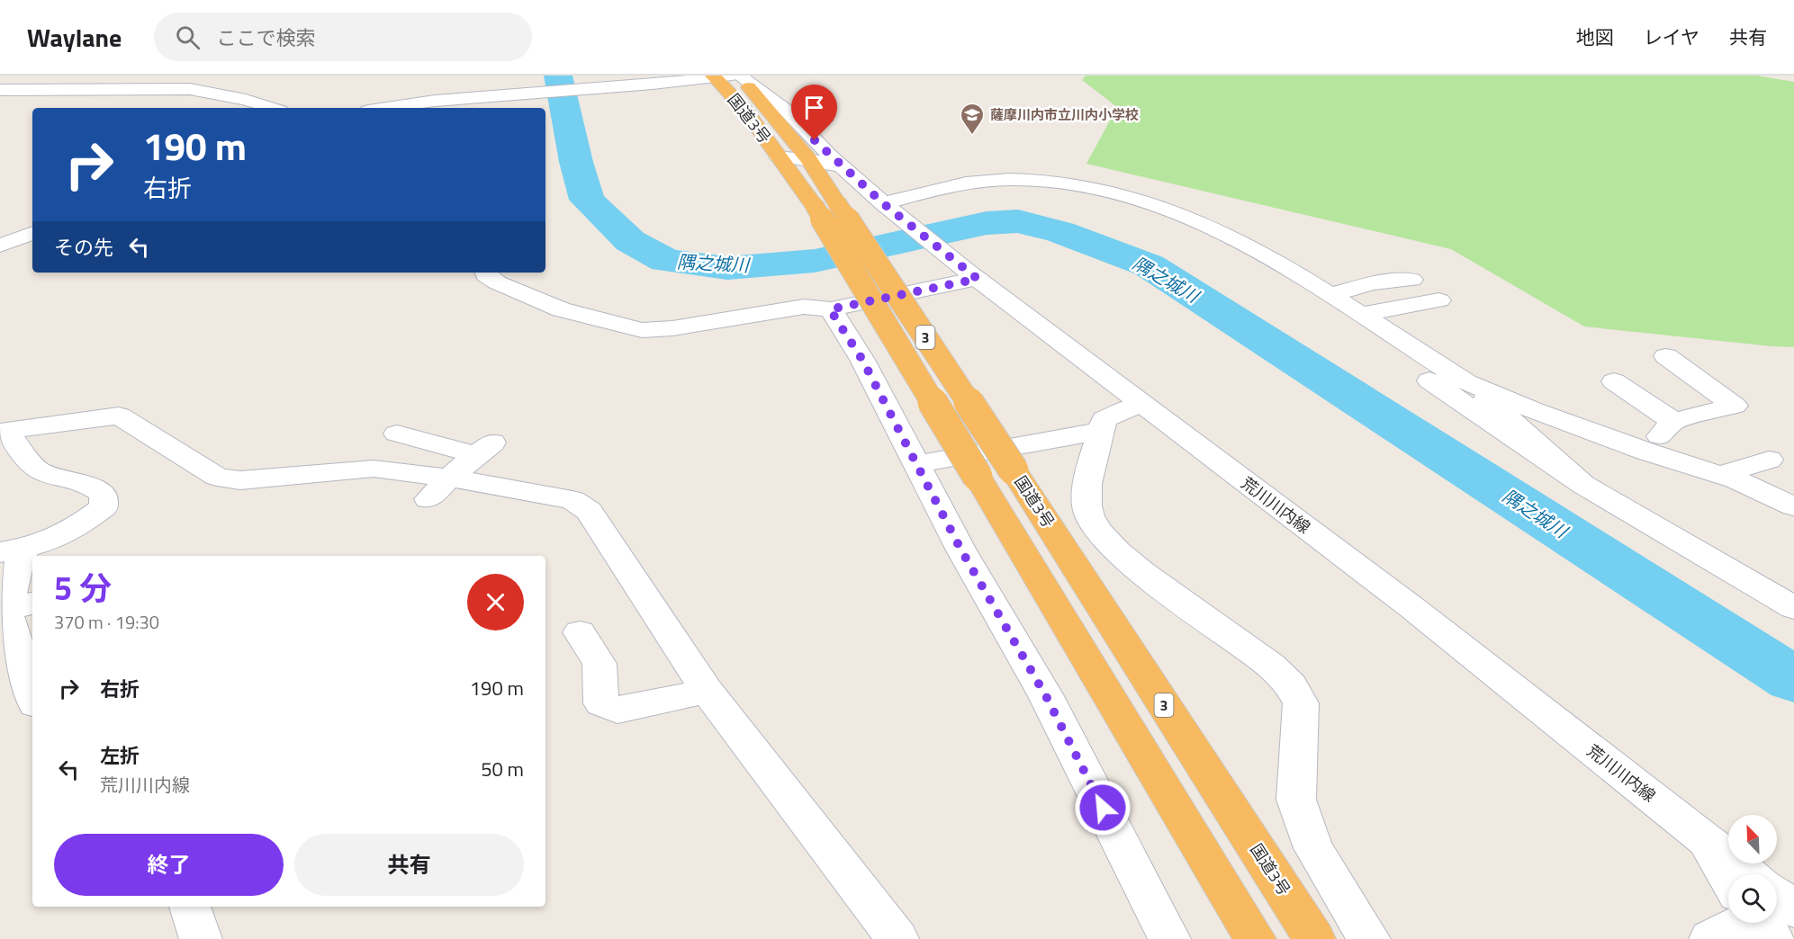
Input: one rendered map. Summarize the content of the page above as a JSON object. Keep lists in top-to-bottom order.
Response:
{
  "streets": {
    "highway": ["国道3号", "3"],
    "street": ["荒川川内線"]
  },
  "crossings": [
    ["国道3号", "荒川川内線"]
  ],
  "water": ["隅之城川"],
  "places": {
    "school or university": ["薩摩川内市立川内小学校"]
  },
  "north": "top left",
  "page": {
    "header": "Waylane",
    "search": "ここで検索",
    "nav": ["地図", "レイヤ", "共有"],
    "turn": ["190 m", "右折"],
    "then": "その先",
    "heading": ["5 分", "370 m · 19:30"],
    "list": [
      {
        "name": "右折",
        "value": "190 m"
      },
      {
        "name": "左折",
        "note": "荒川川内線",
        "value": "50 m"
      }
    ],
    "buttons": ["終了", "共有"]
  }
}
